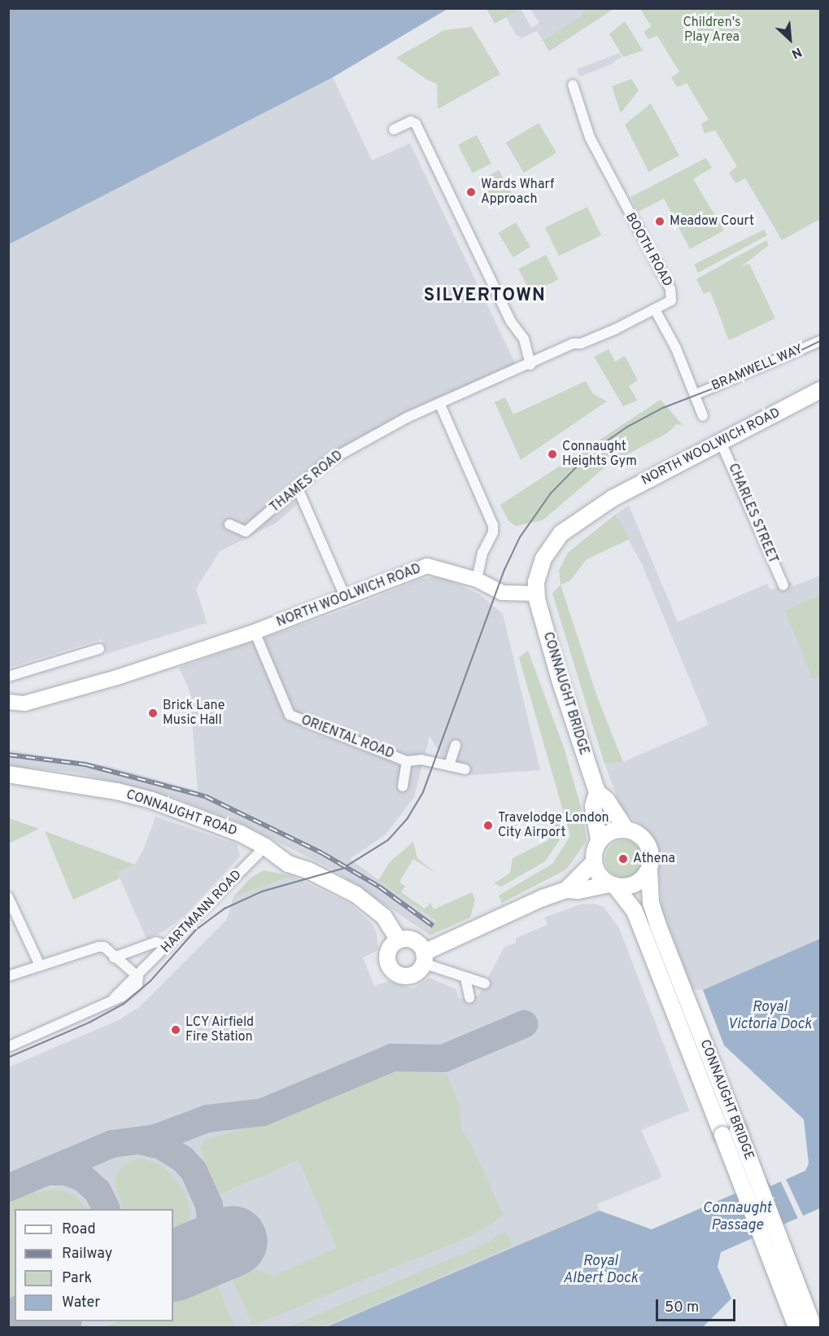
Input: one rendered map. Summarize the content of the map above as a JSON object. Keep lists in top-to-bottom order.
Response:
{
  "streets": {
    "main road": ["NORTH WOOLWICH ROAD", "CONNAUGHT BRIDGE", "CONNAUGHT ROAD"],
    "street": [
      "BOOTH ROAD",
      "BRAMWELL WAY",
      "THAMES ROAD",
      "CHARLES STREET",
      "ORIENTAL ROAD",
      "HARTMANN ROAD"
    ]
  },
  "crossings": [
    ["BOOTH ROAD", "THAMES ROAD"],
    ["NORTH WOOLWICH ROAD", "CHARLES STREET"],
    ["NORTH WOOLWICH ROAD", "CONNAUGHT BRIDGE"],
    ["NORTH WOOLWICH ROAD", "ORIENTAL ROAD"],
    ["CONNAUGHT ROAD", "HARTMANN ROAD"]
  ],
  "districts": ["SILVERTOWN"],
  "water": ["Royal Victoria Dock", "Connaught Passage", "Royal Albert Dock"],
  "parks": ["Children's Play Area"],
  "places": [
    "Wards Wharf Approach",
    "Meadow Court",
    "Connaught Heights Gym",
    "Brick Lane Music Hall",
    "Travelodge London City Airport",
    "Athena",
    "LCY Airfield Fire Station"
  ],
  "legend": [
    "Road",
    "Railway",
    "Park",
    "Water"
  ],
  "scale_bar": "50 m",
  "north": "bottom right"
}
